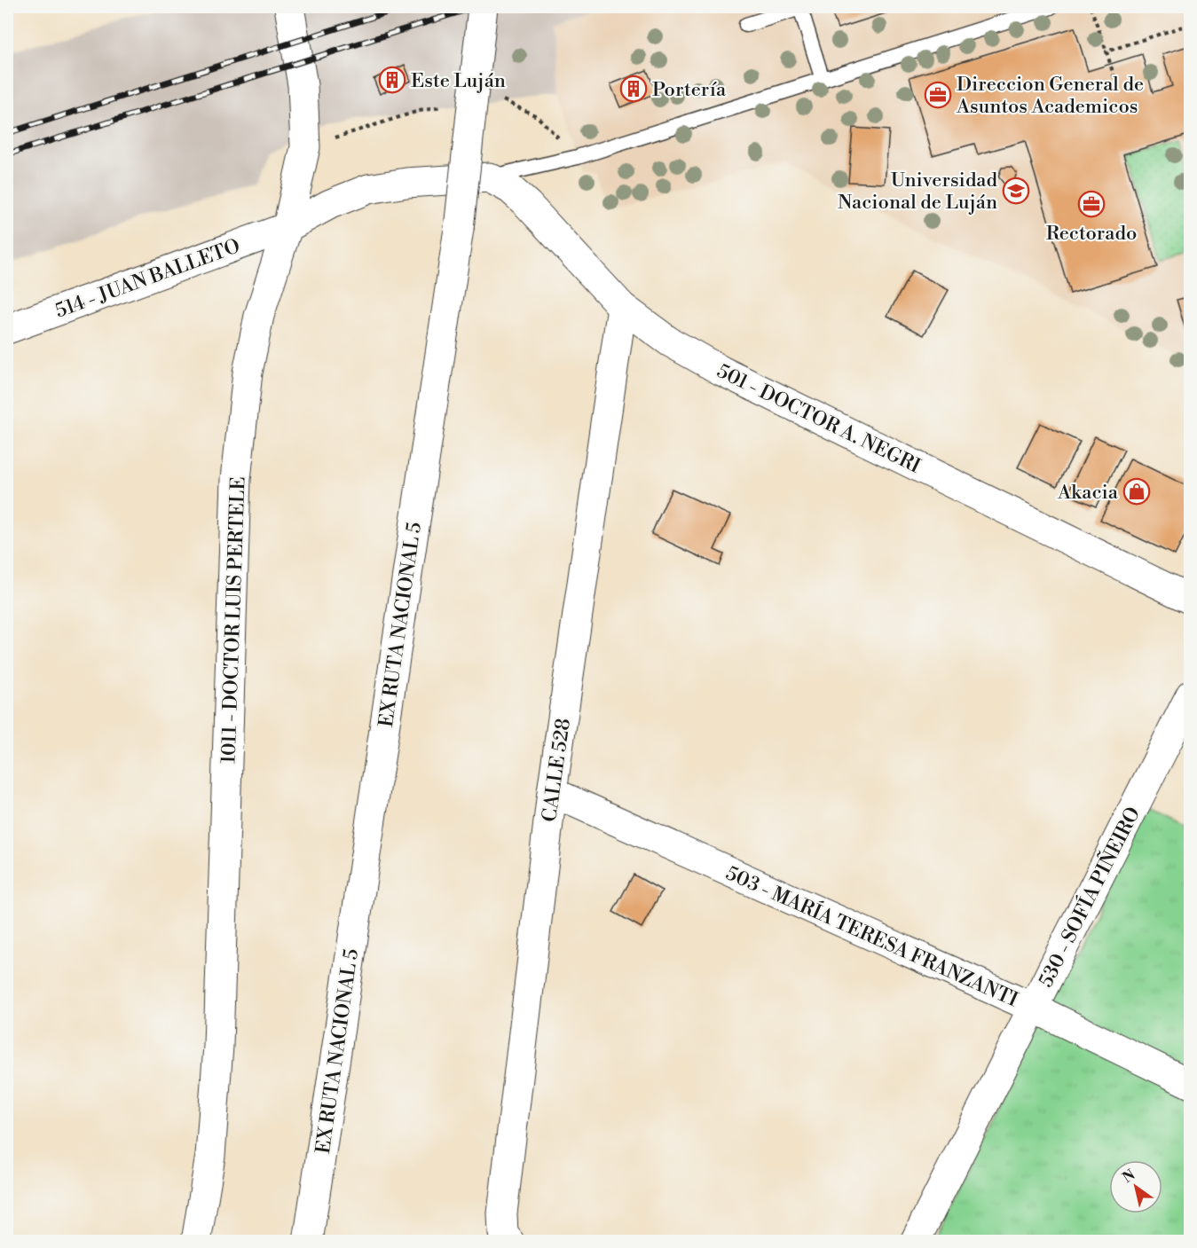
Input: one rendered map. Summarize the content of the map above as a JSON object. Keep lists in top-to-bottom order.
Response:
{
  "streets": {
    "street": [
      "514 - JUAN BALLETO",
      "501 - DOCTOR A. NEGRI",
      "1011 - DOCTOR LUIS PERTELE",
      "EX RUTA NACIONAL 5",
      "CALLE 528",
      "530 - SOFÍA PIÑEIRO",
      "503 - MARÍA TERESA FRANZANTI"
    ]
  },
  "crossings": [
    ["514 - JUAN BALLETO", "501 - DOCTOR A. NEGRI"],
    ["514 - JUAN BALLETO", "1011 - DOCTOR LUIS PERTELE"],
    ["501 - DOCTOR A. NEGRI", "CALLE 528"],
    ["CALLE 528", "503 - MARÍA TERESA FRANZANTI"],
    ["530 - SOFÍA PIÑEIRO", "503 - MARÍA TERESA FRANZANTI"]
  ],
  "places": {
    "building": ["Este Luján", "Portería"],
    "office": ["Direccion General de Asuntos Academicos", "Rectorado"],
    "school or university": ["Universidad Nacional de Luján"],
    "shop": ["Akacia"]
  },
  "north": "top left"
}
